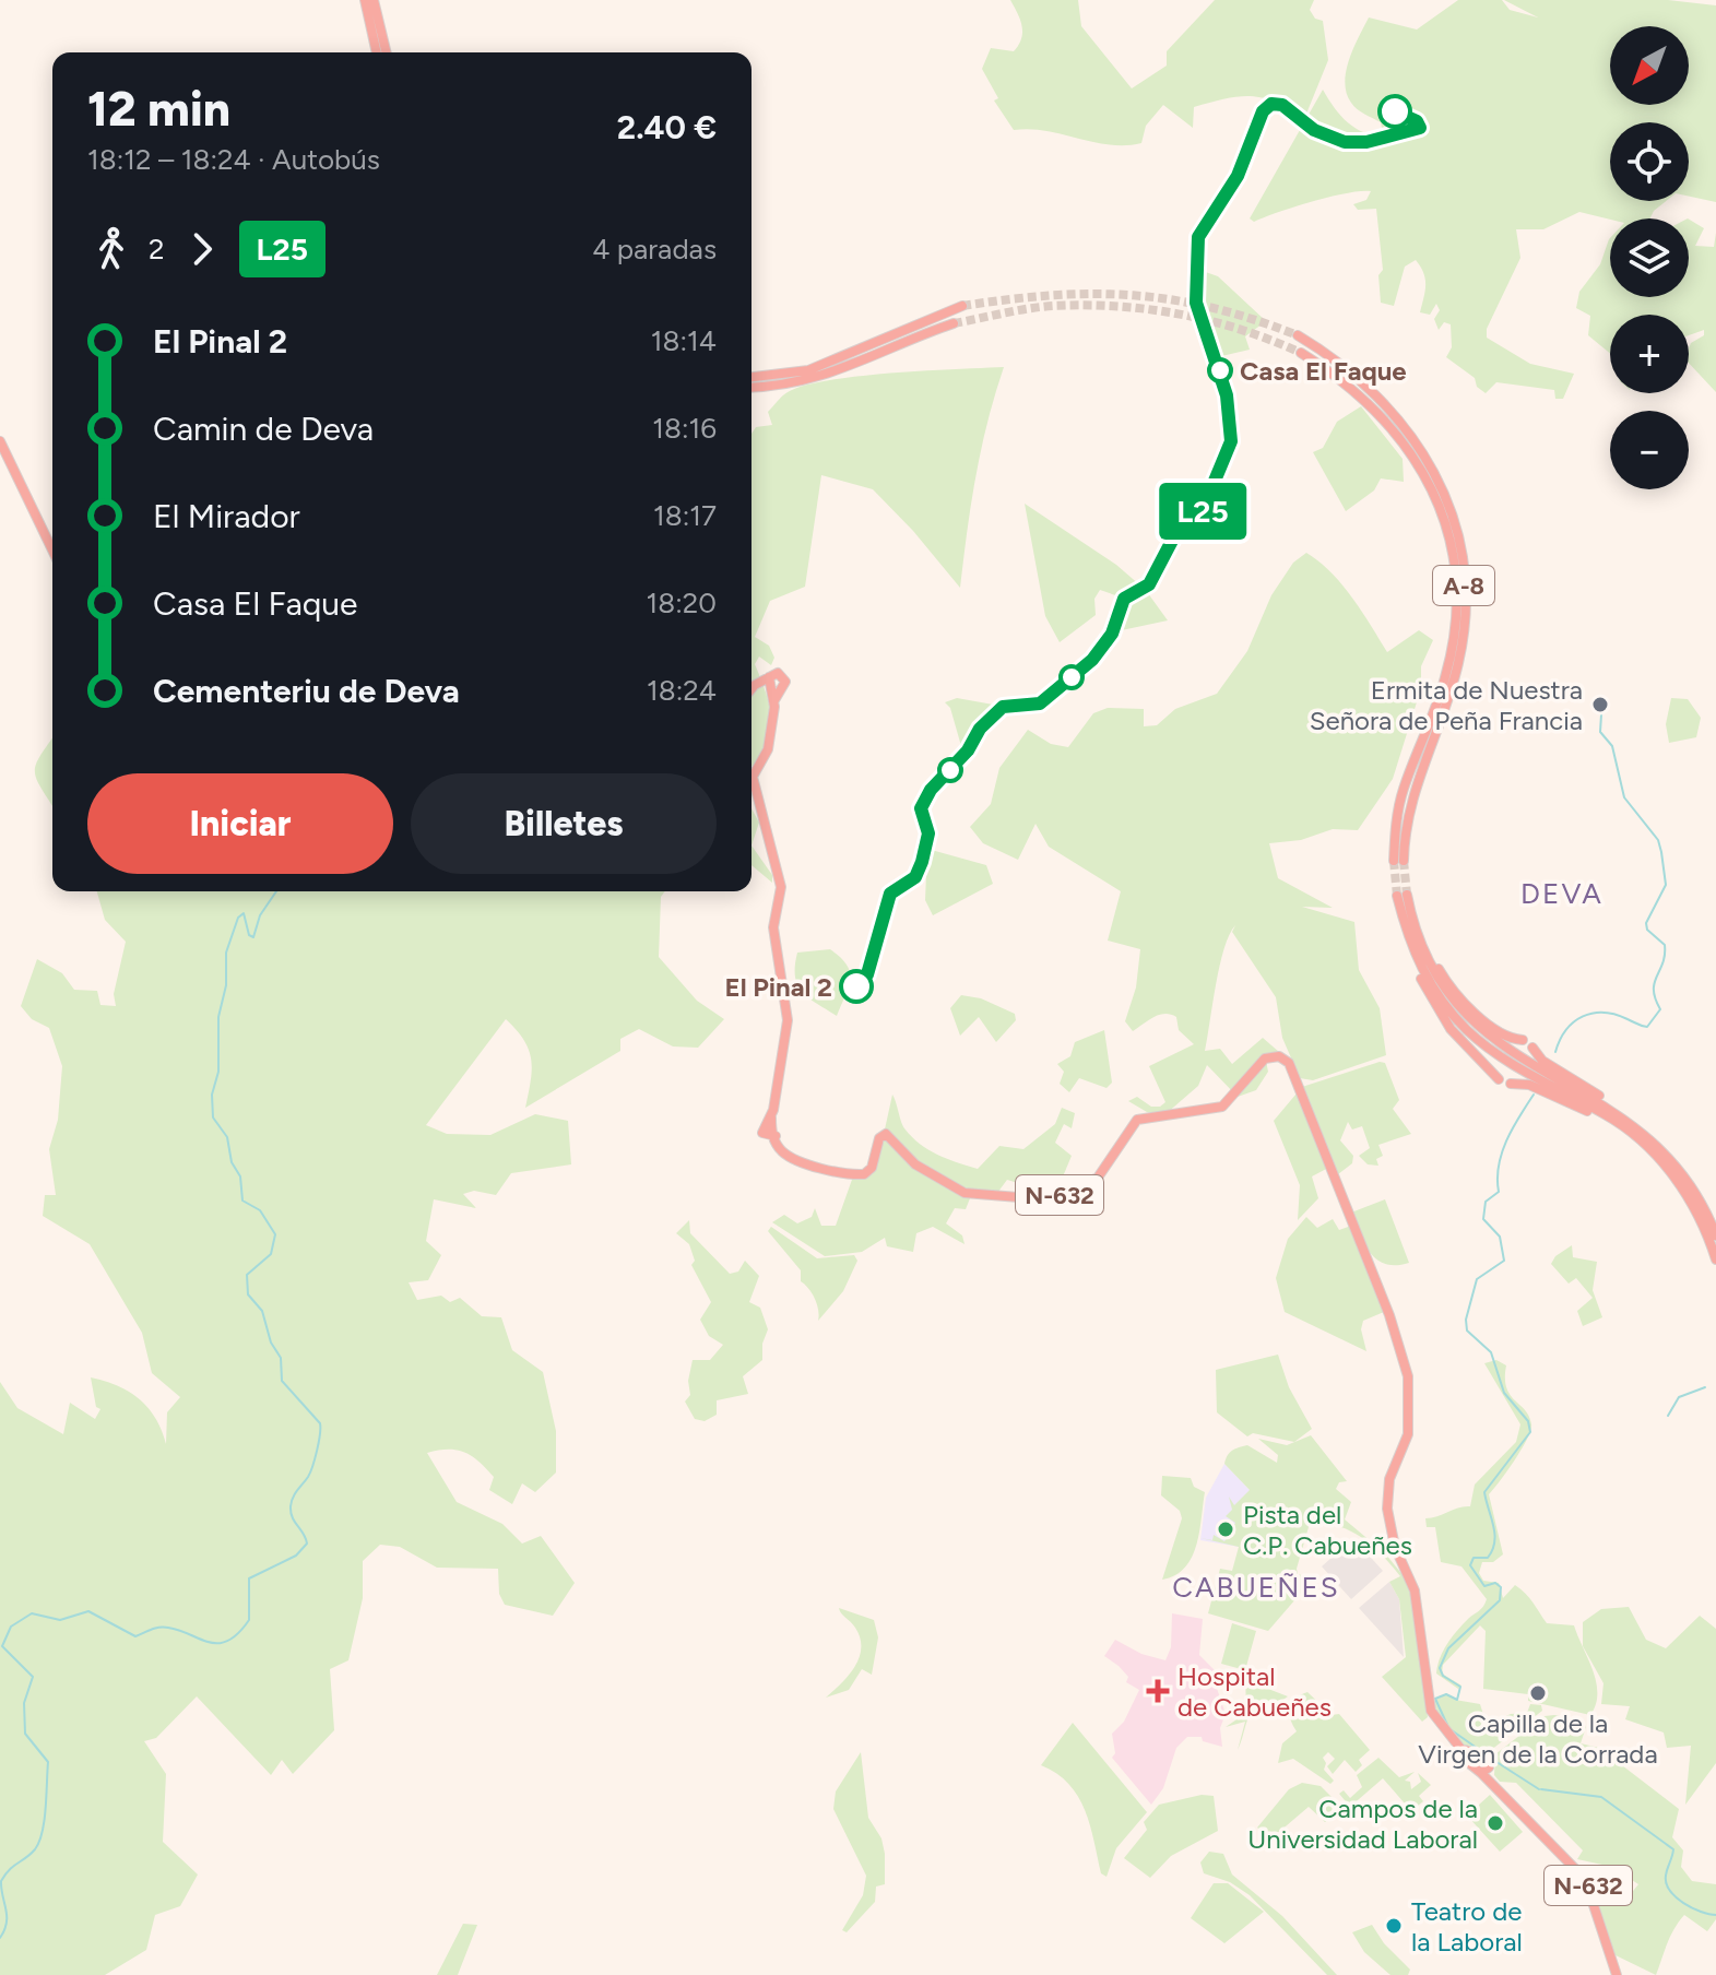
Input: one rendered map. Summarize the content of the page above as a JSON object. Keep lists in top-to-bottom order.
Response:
{
  "streets": {
    "highway": ["A-8", "N-632"]
  },
  "districts": ["DEVA", "CABUEÑES"],
  "places": {
    "other": [
      "Casa El Faque",
      "Ermita de Nuestra Señora de Peña Francia",
      "El Pinal 2",
      "Pista del C.P. Cabueñes",
      "Capilla de la Virgen de la Corrada",
      "Campos de la Universidad Laboral",
      "Teatro de la Laboral"
    ],
    "health": ["Hospital de Cabueñes"]
  },
  "lines": ["bus line L25"],
  "north": "bottom left",
  "page": {
    "on_map": "L25",
    "map_buttons": ["+", "−"],
    "heading": ["12 min", "18:12 – 18:24 · Autobús", "2.40 €"],
    "legs": ["2", "L25", "4 paradas"],
    "list": [
      {
        "name": "El Pinal 2",
        "value": "18:14"
      },
      {
        "name": "Camin de Deva",
        "value": "18:16"
      },
      {
        "name": "El Mirador",
        "value": "18:17"
      },
      {
        "name": "Casa El Faque",
        "value": "18:20"
      },
      {
        "name": "Cementeriu de Deva",
        "value": "18:24"
      }
    ],
    "buttons": ["Iniciar", "Billetes"]
  }
}
